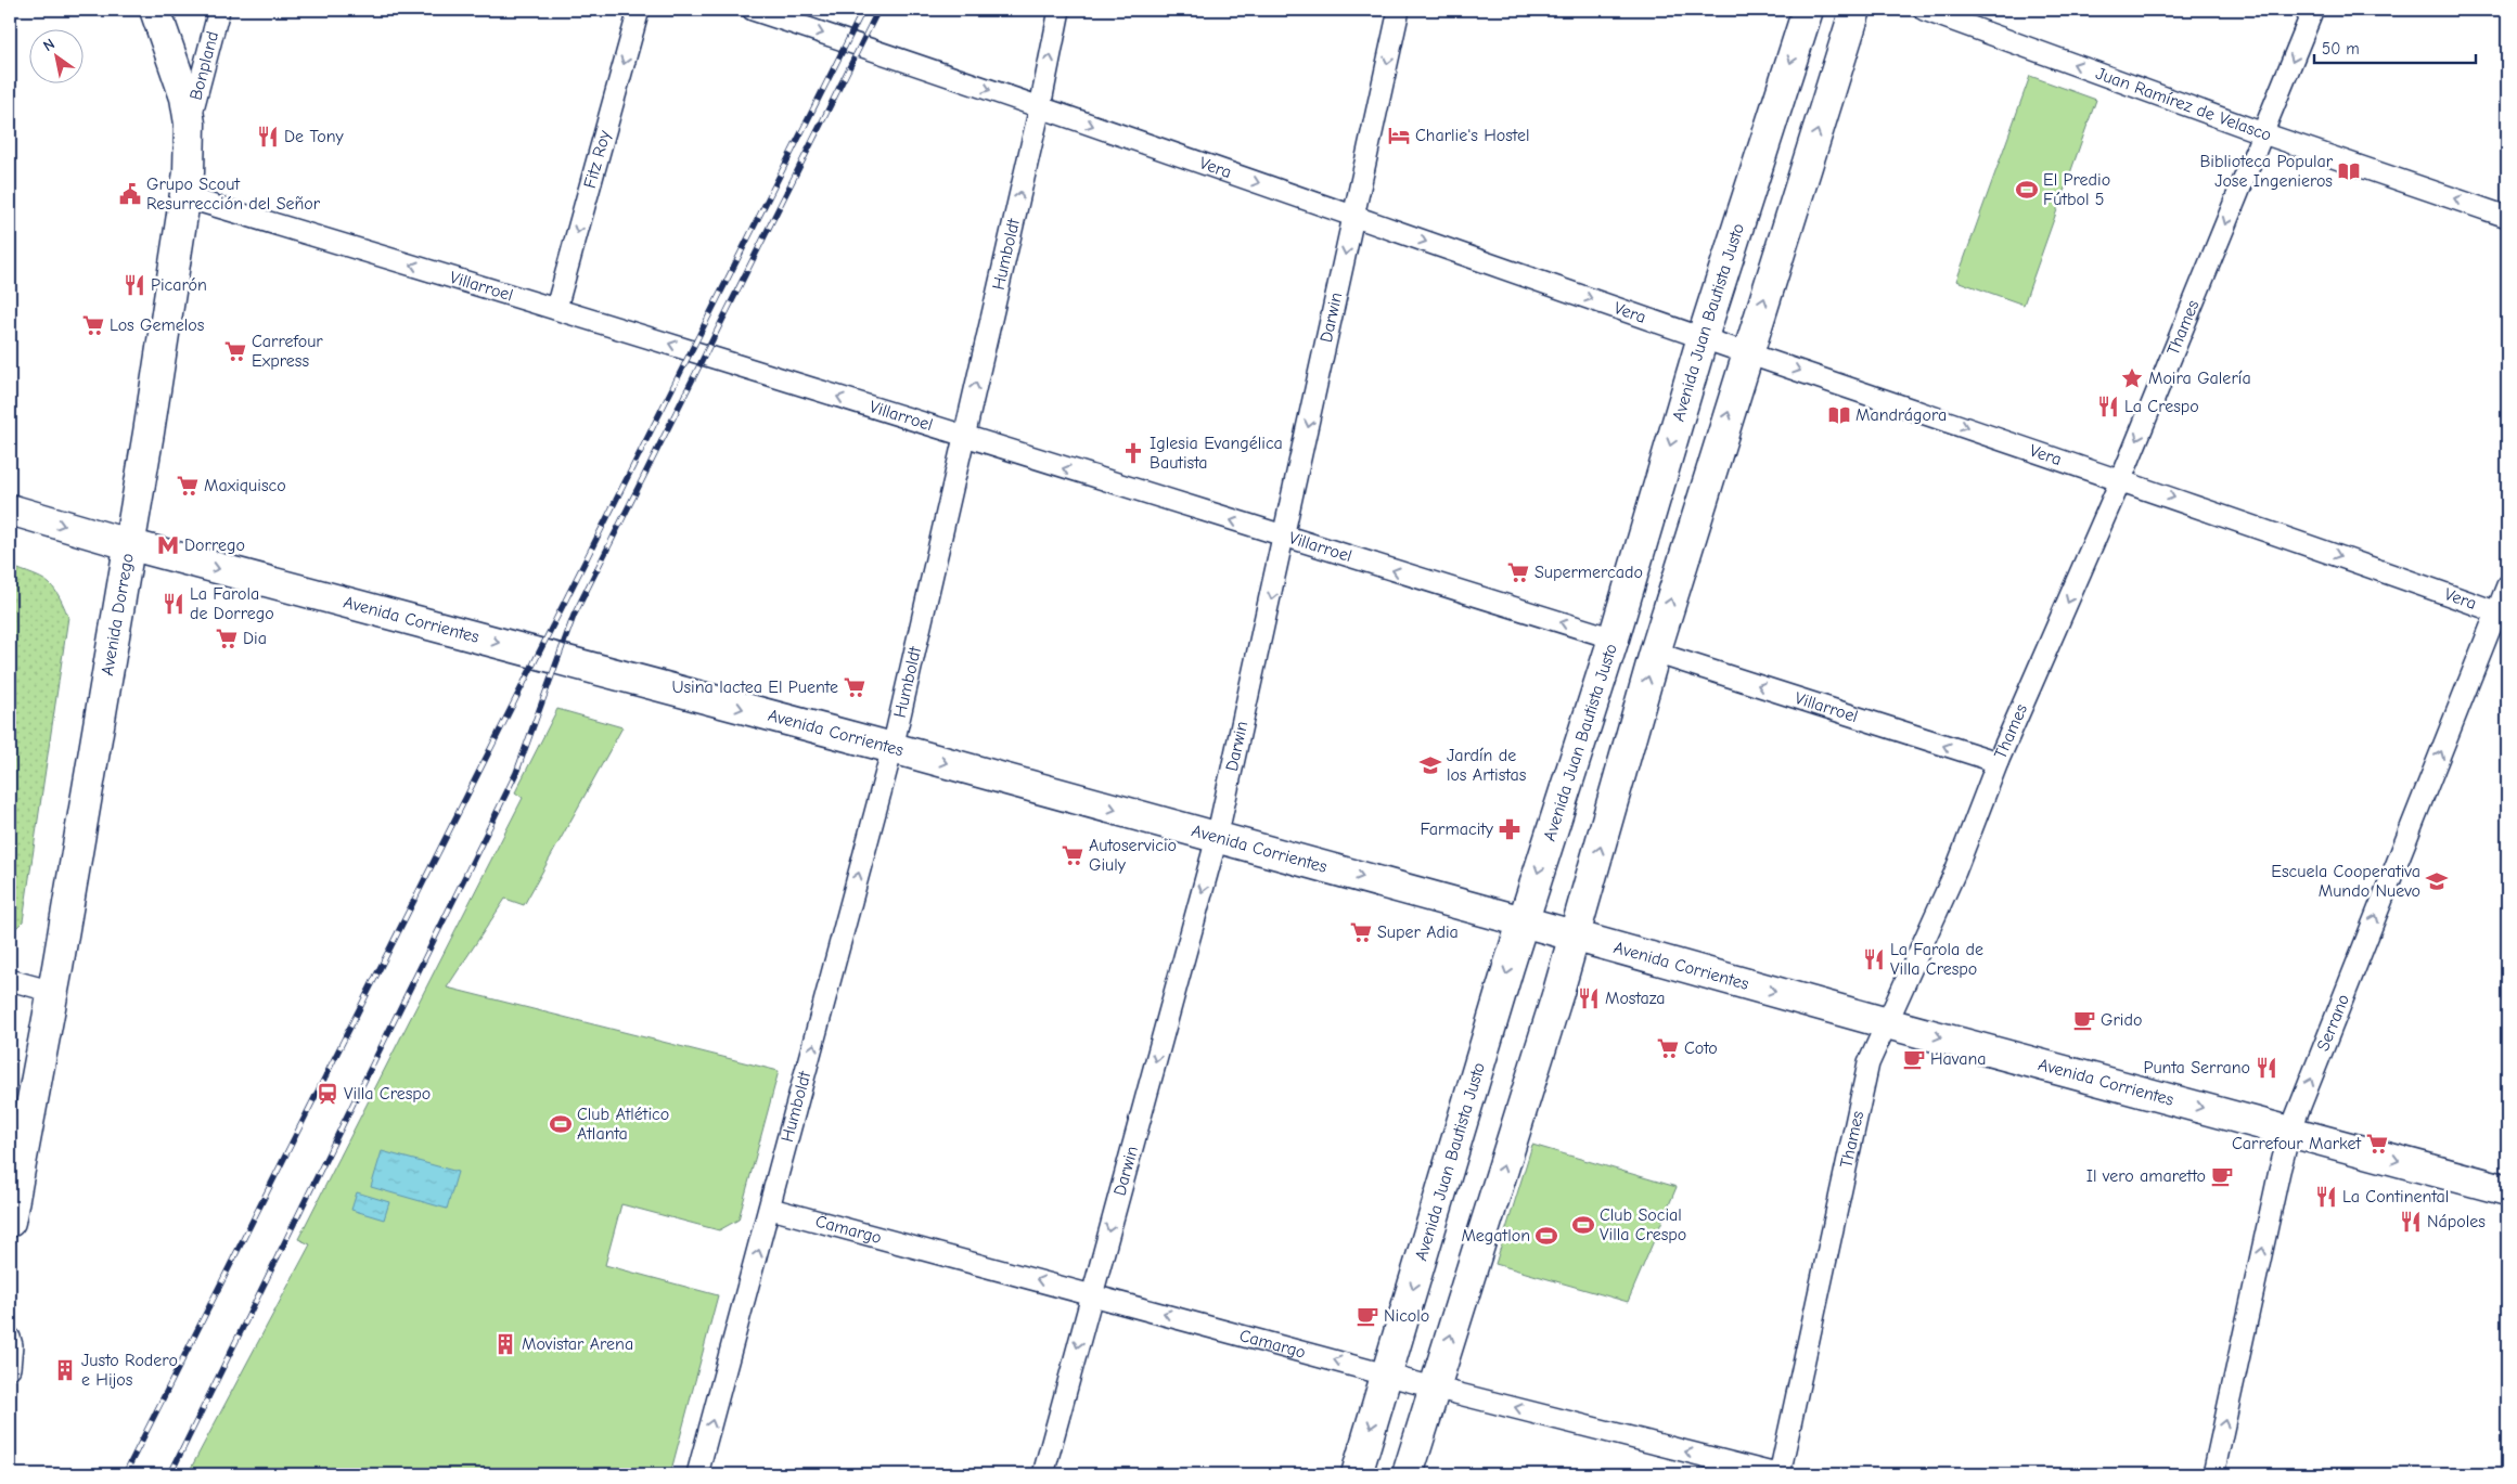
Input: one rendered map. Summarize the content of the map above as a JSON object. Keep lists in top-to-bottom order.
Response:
{
  "streets": {
    "main road": ["Avenida Juan Bautista Justo", "Avenida Dorrego", "Avenida Corrientes"],
    "street": [
      "Bonpland",
      "Juan Ramírez de Velasco",
      "Fitz Roy",
      "Vera",
      "Humboldt",
      "Villarroel",
      "Darwin",
      "Thames",
      "Serrano",
      "Camargo"
    ]
  },
  "crossings": [
    ["Bonpland", "Avenida Dorrego"],
    ["Juan Ramírez de Velasco", "Thames"],
    ["Fitz Roy", "Villarroel"],
    ["Vera", "Humboldt"],
    ["Vera", "Darwin"],
    ["Vera", "Avenida Juan Bautista Justo"],
    ["Vera", "Thames"],
    ["Vera", "Serrano"],
    ["Humboldt", "Villarroel"],
    ["Humboldt", "Avenida Corrientes"],
    ["Humboldt", "Camargo"],
    ["Villarroel", "Darwin"],
    ["Villarroel", "Avenida Juan Bautista Justo"],
    ["Villarroel", "Thames"],
    ["Villarroel", "Avenida Dorrego"],
    ["Darwin", "Avenida Corrientes"],
    ["Darwin", "Camargo"],
    ["Avenida Juan Bautista Justo", "Avenida Corrientes"],
    ["Avenida Juan Bautista Justo", "Camargo"],
    ["Thames", "Avenida Corrientes"],
    ["Thames", "Camargo"],
    ["Avenida Dorrego", "Avenida Corrientes"],
    ["Avenida Corrientes", "Serrano"]
  ],
  "one_way": [
    "Juan Ramírez de Velasco",
    "Fitz Roy",
    "Vera",
    "Humboldt",
    "Villarroel",
    "Darwin",
    "Thames",
    "Avenida Corrientes",
    "Serrano",
    "Camargo"
  ],
  "places": {
    "hotel": ["Charlie's Hostel"],
    "restaurant": [
      "De Tony",
      "Picarón",
      "La Crespo",
      "La Farola de Dorrego",
      "La Farola de Villa Crespo",
      "Mostaza",
      "Punta Serrano",
      "La Continental",
      "Nápoles"
    ],
    "library": ["Biblioteca Popular Jose Ingenieros", "Mandrágora"],
    "sports": [
      "El Predio Fútbol 5",
      "Club Atlético Atlanta",
      "Club Social Villa Crespo",
      "Megatlon"
    ],
    "public building": ["Grupo Scout Resurrección del Señor"],
    "supermarket": [
      "Los Gemelos",
      "Carrefour Express",
      "Maxiquisco",
      "Supermercado",
      "Dia",
      "Usina lactea El Puente",
      "Autoservicio Giuly",
      "Super Adia",
      "Coto",
      "Carrefour Market"
    ],
    "place": ["Moira Galería"],
    "church": ["Iglesia Evangélica Bautista"],
    "metro station": ["Dorrego"],
    "school or university": ["Jardín de los Artistas", "Escuela Cooperativa Mundo Nuevo"],
    "pharmacy": ["Farmacity"],
    "cafe": [
      "Grido",
      "Havana",
      "Il vero amaretto",
      "Nicolo"
    ],
    "station": ["Villa Crespo"],
    "building": ["Movistar Arena", "Justo Rodero e Hijos"]
  },
  "scale_bar": "50 m",
  "north": "top left"
}
